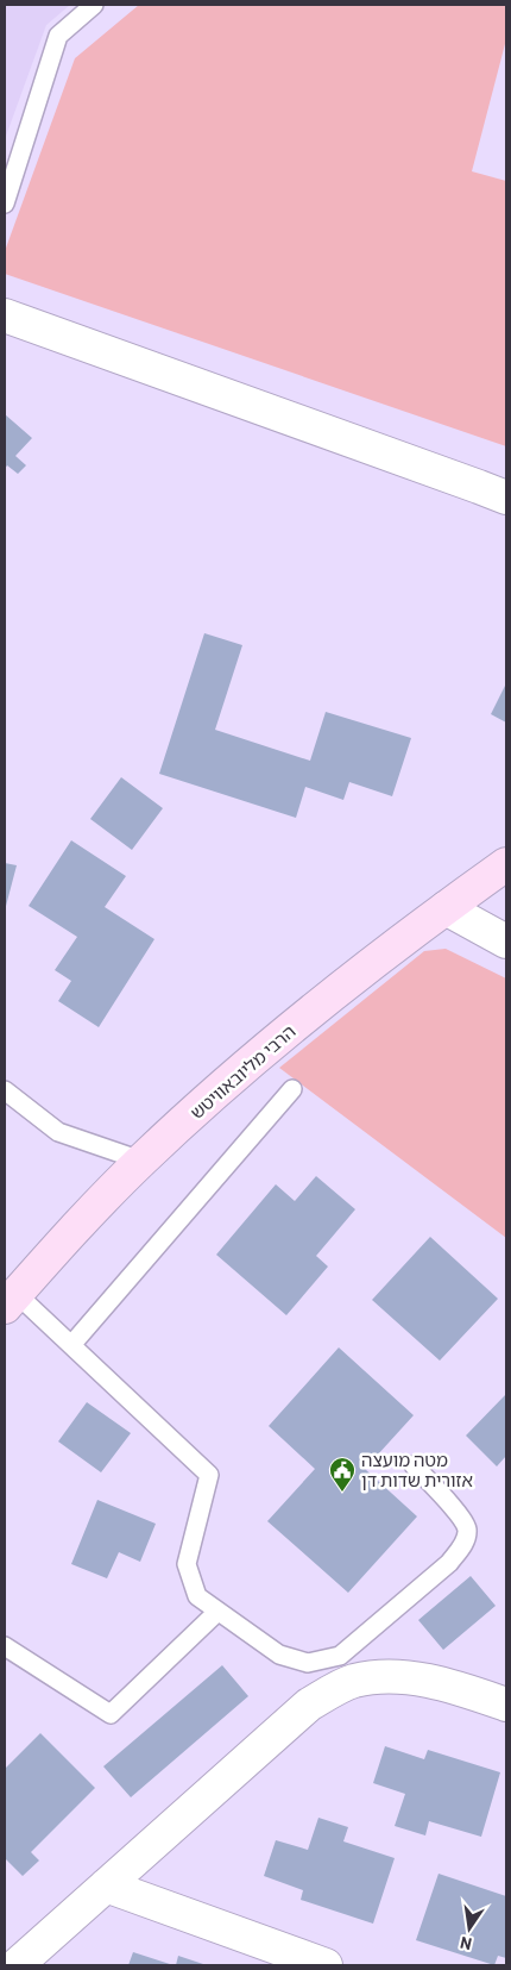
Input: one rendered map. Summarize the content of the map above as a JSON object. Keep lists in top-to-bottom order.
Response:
{
  "streets": {
    "main road": ["הרבי מליובאוויטש"]
  },
  "places": {
    "public building": ["מטה מועצה אזורית שדות דן"]
  },
  "north": "bottom"
}
